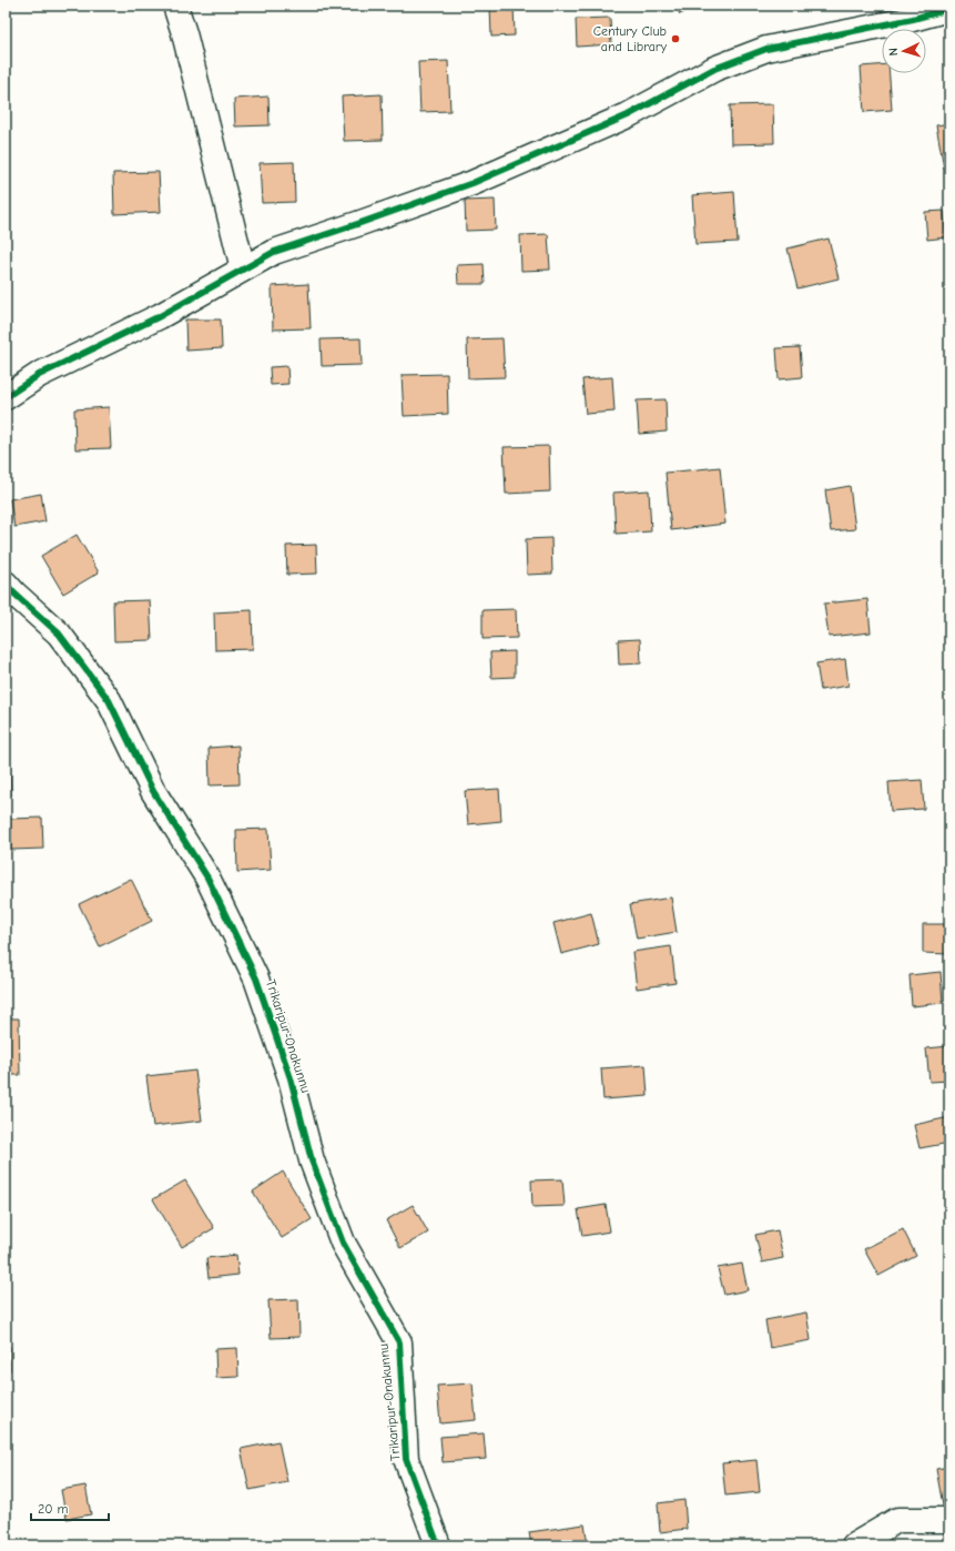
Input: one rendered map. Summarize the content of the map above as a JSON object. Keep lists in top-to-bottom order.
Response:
{
  "streets": {
    "street": ["Trikaripur-Onakunnu"]
  },
  "places": ["Century Club and Library"],
  "scale_bar": "20 m",
  "north": "left"
}
